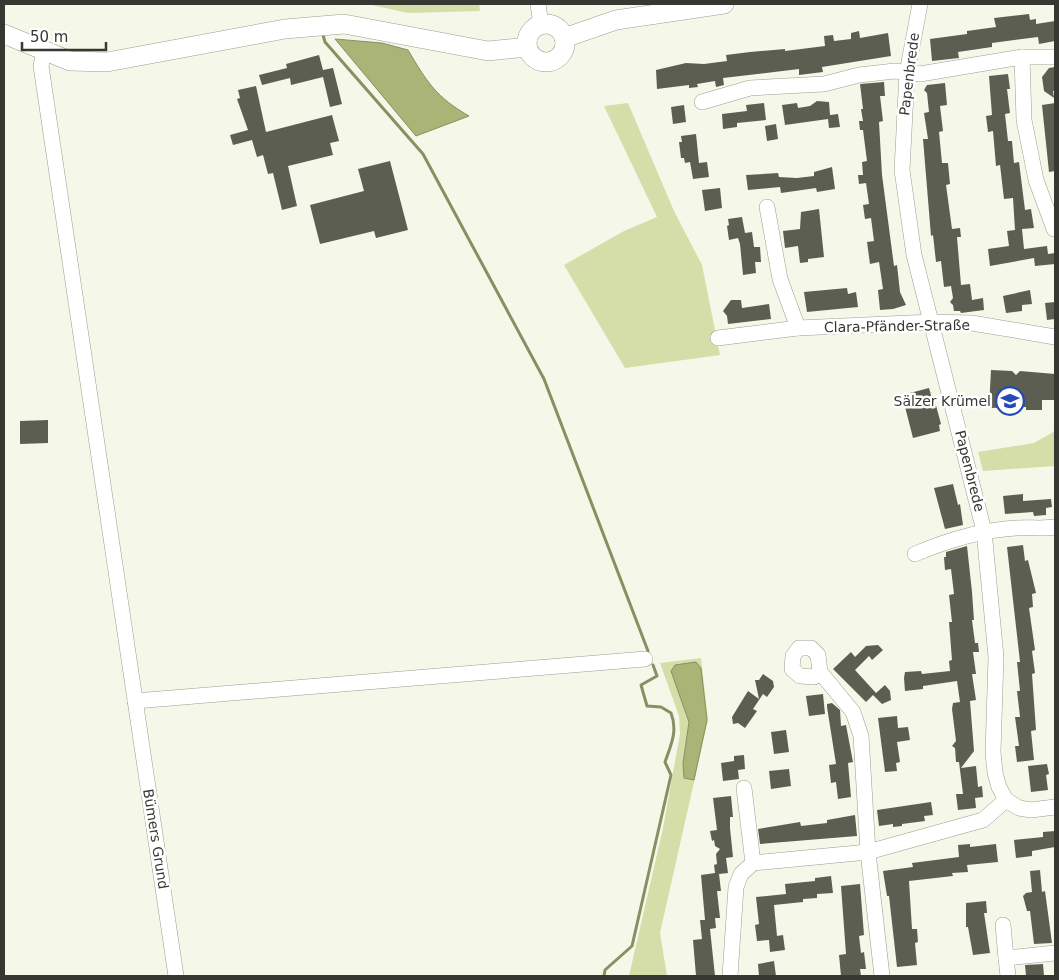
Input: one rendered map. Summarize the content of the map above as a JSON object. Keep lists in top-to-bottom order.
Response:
{
  "streets": {
    "street": ["Papenbrede", "Clara-Pfänder-Straße", "Bümers Grund"]
  },
  "crossings": [
    ["Papenbrede", "Clara-Pfänder-Straße"]
  ],
  "places": {
    "school or university": ["Sälzer Krümel"]
  },
  "scale_bar": "50 m"
}
